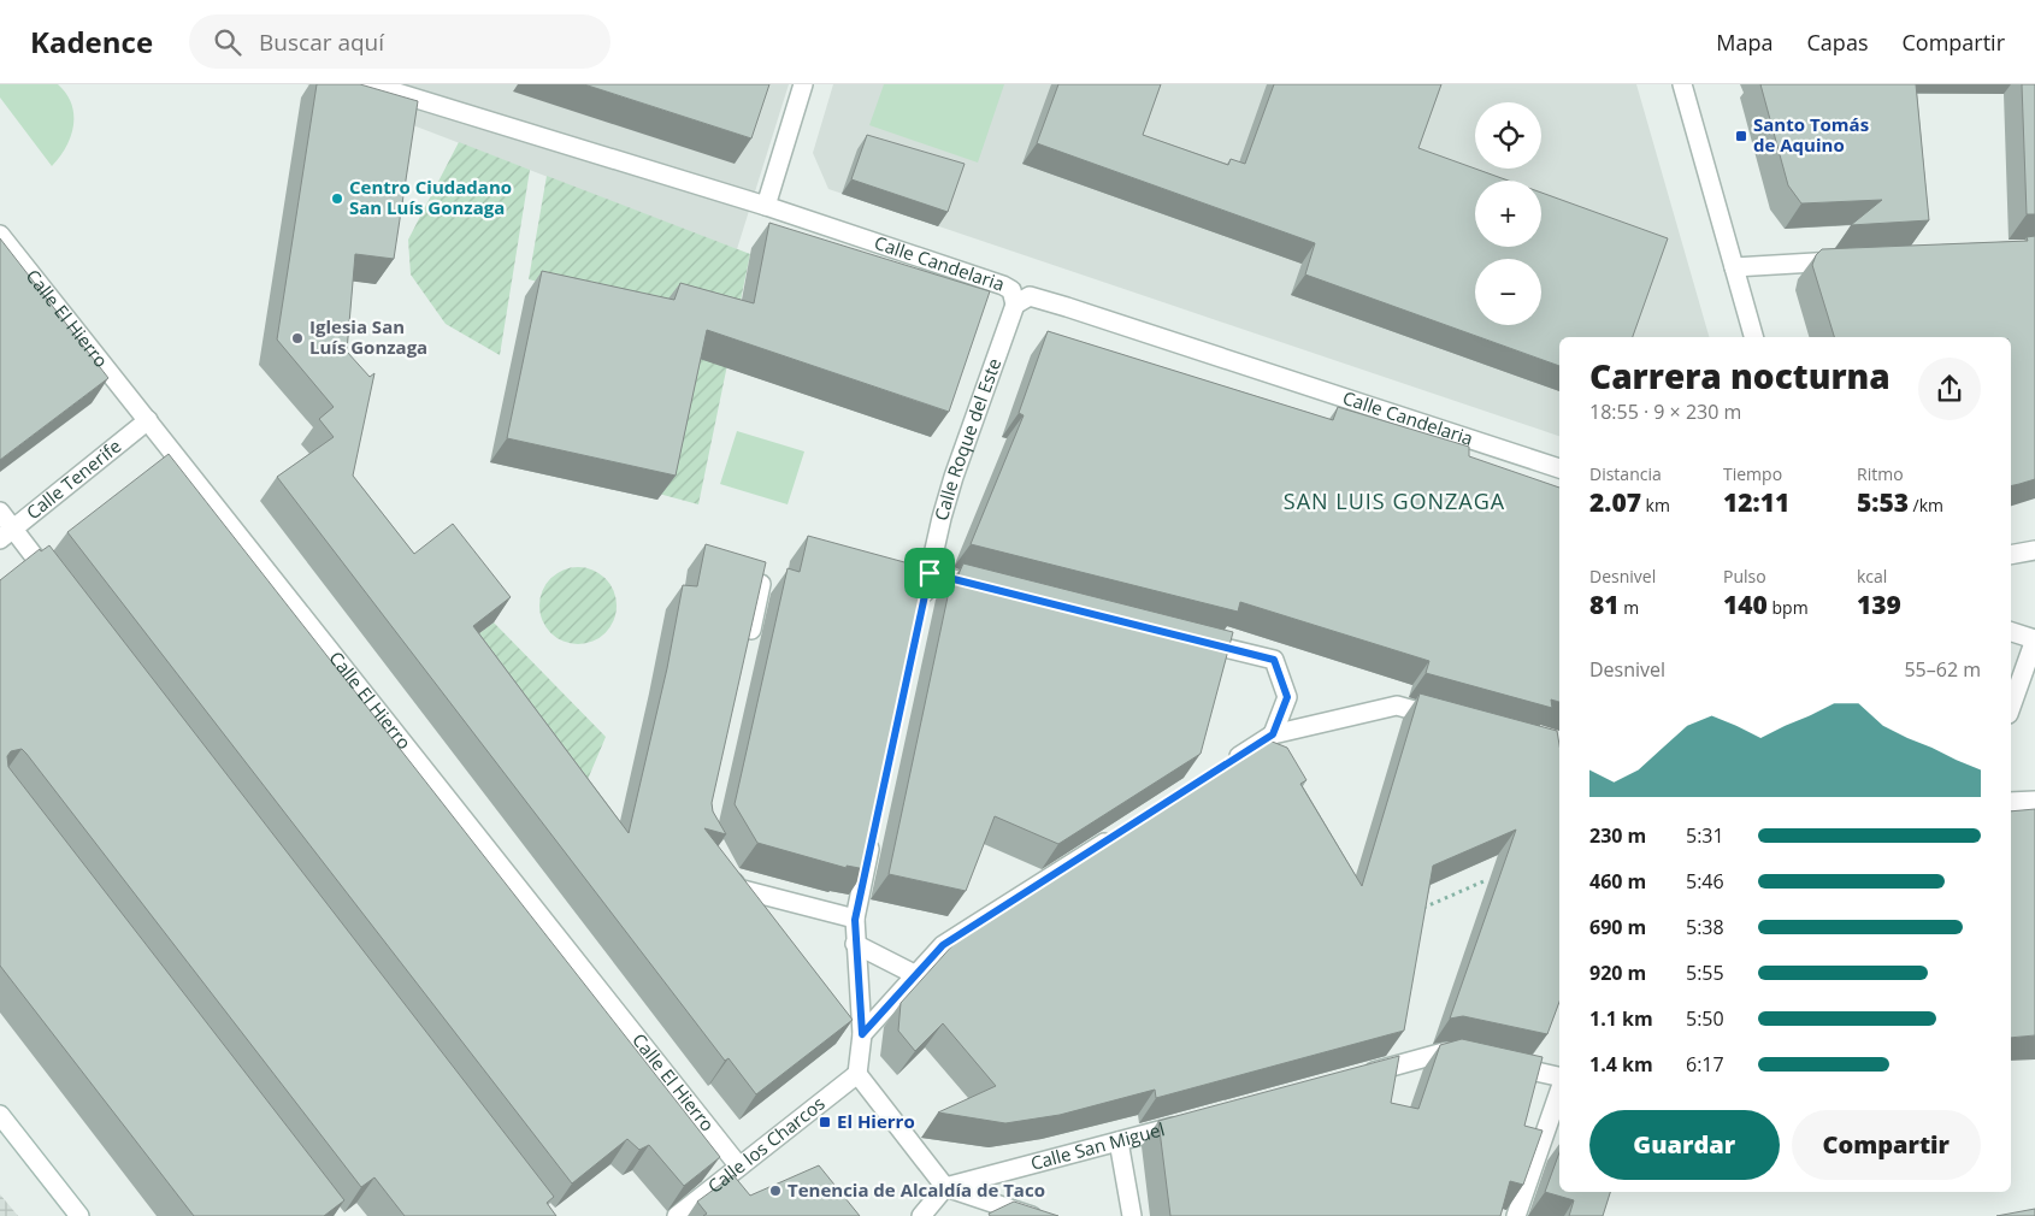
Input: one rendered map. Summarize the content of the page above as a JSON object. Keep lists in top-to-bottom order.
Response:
{
  "streets": {
    "street": [
      "Calle Candelaria",
      "Calle El Hierro",
      "Calle Roque del Este",
      "Calle Tenerife",
      "Calle los Charcos",
      "Calle San Miguel"
    ]
  },
  "crossings": [
    ["Calle Candelaria", "Calle Roque del Este"],
    ["Calle El Hierro", "Calle Tenerife"],
    ["Calle El Hierro", "Calle los Charcos"]
  ],
  "districts": ["SAN LUIS GONZAGA"],
  "places": {
    "transit": ["Santo Tomás de Aquino", "El Hierro"],
    "other": ["Centro Ciudadano San Luís Gonzaga", "Iglesia San Luís Gonzaga", "Tenencia de Alcaldía de Taco"]
  },
  "page": {
    "header": "Kadence",
    "search": "Buscar aquí",
    "nav": ["Mapa", "Capas", "Compartir"],
    "map_buttons": ["+", "−"],
    "heading": ["Carrera nocturna", "18:55 · 9 × 230 m"],
    "stats": [
      ["Distancia", "2.07 km"],
      ["Tiempo", "12:11"],
      ["Ritmo", "5:53 /km"],
      ["Desnivel", "81 m"],
      ["Pulso", "140 bpm"],
      ["kcal", "139"]
    ],
    "chart": ["Desnivel", "55–62 m"],
    "list": [
      {
        "name": "230 m",
        "note": "5:31"
      },
      {
        "name": "460 m",
        "note": "5:46"
      },
      {
        "name": "690 m",
        "note": "5:38"
      },
      {
        "name": "920 m",
        "note": "5:55"
      },
      {
        "name": "1.1 km",
        "note": "5:50"
      },
      {
        "name": "1.4 km",
        "note": "6:17"
      }
    ],
    "buttons": ["Guardar", "Compartir"]
  }
}
